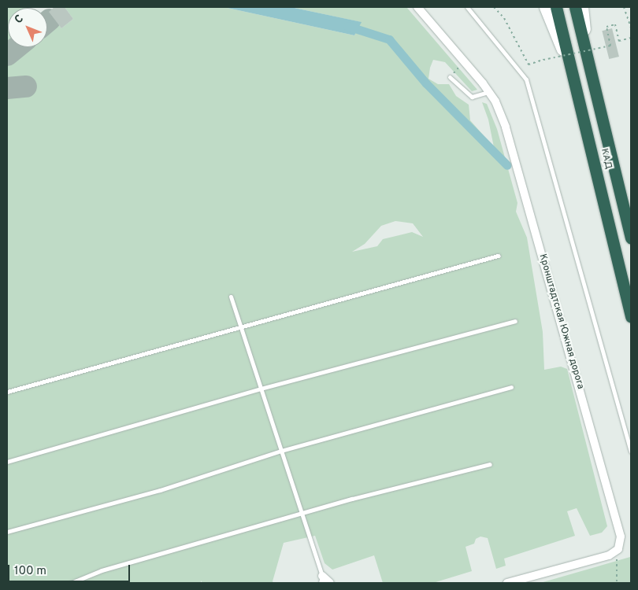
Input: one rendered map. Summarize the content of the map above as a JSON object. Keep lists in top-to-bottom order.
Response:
{
  "streets": {
    "highway": ["КАД"],
    "street": ["Кронштадтская Южная дорога"]
  },
  "scale_bar": "100 m",
  "north": "top left"
}
